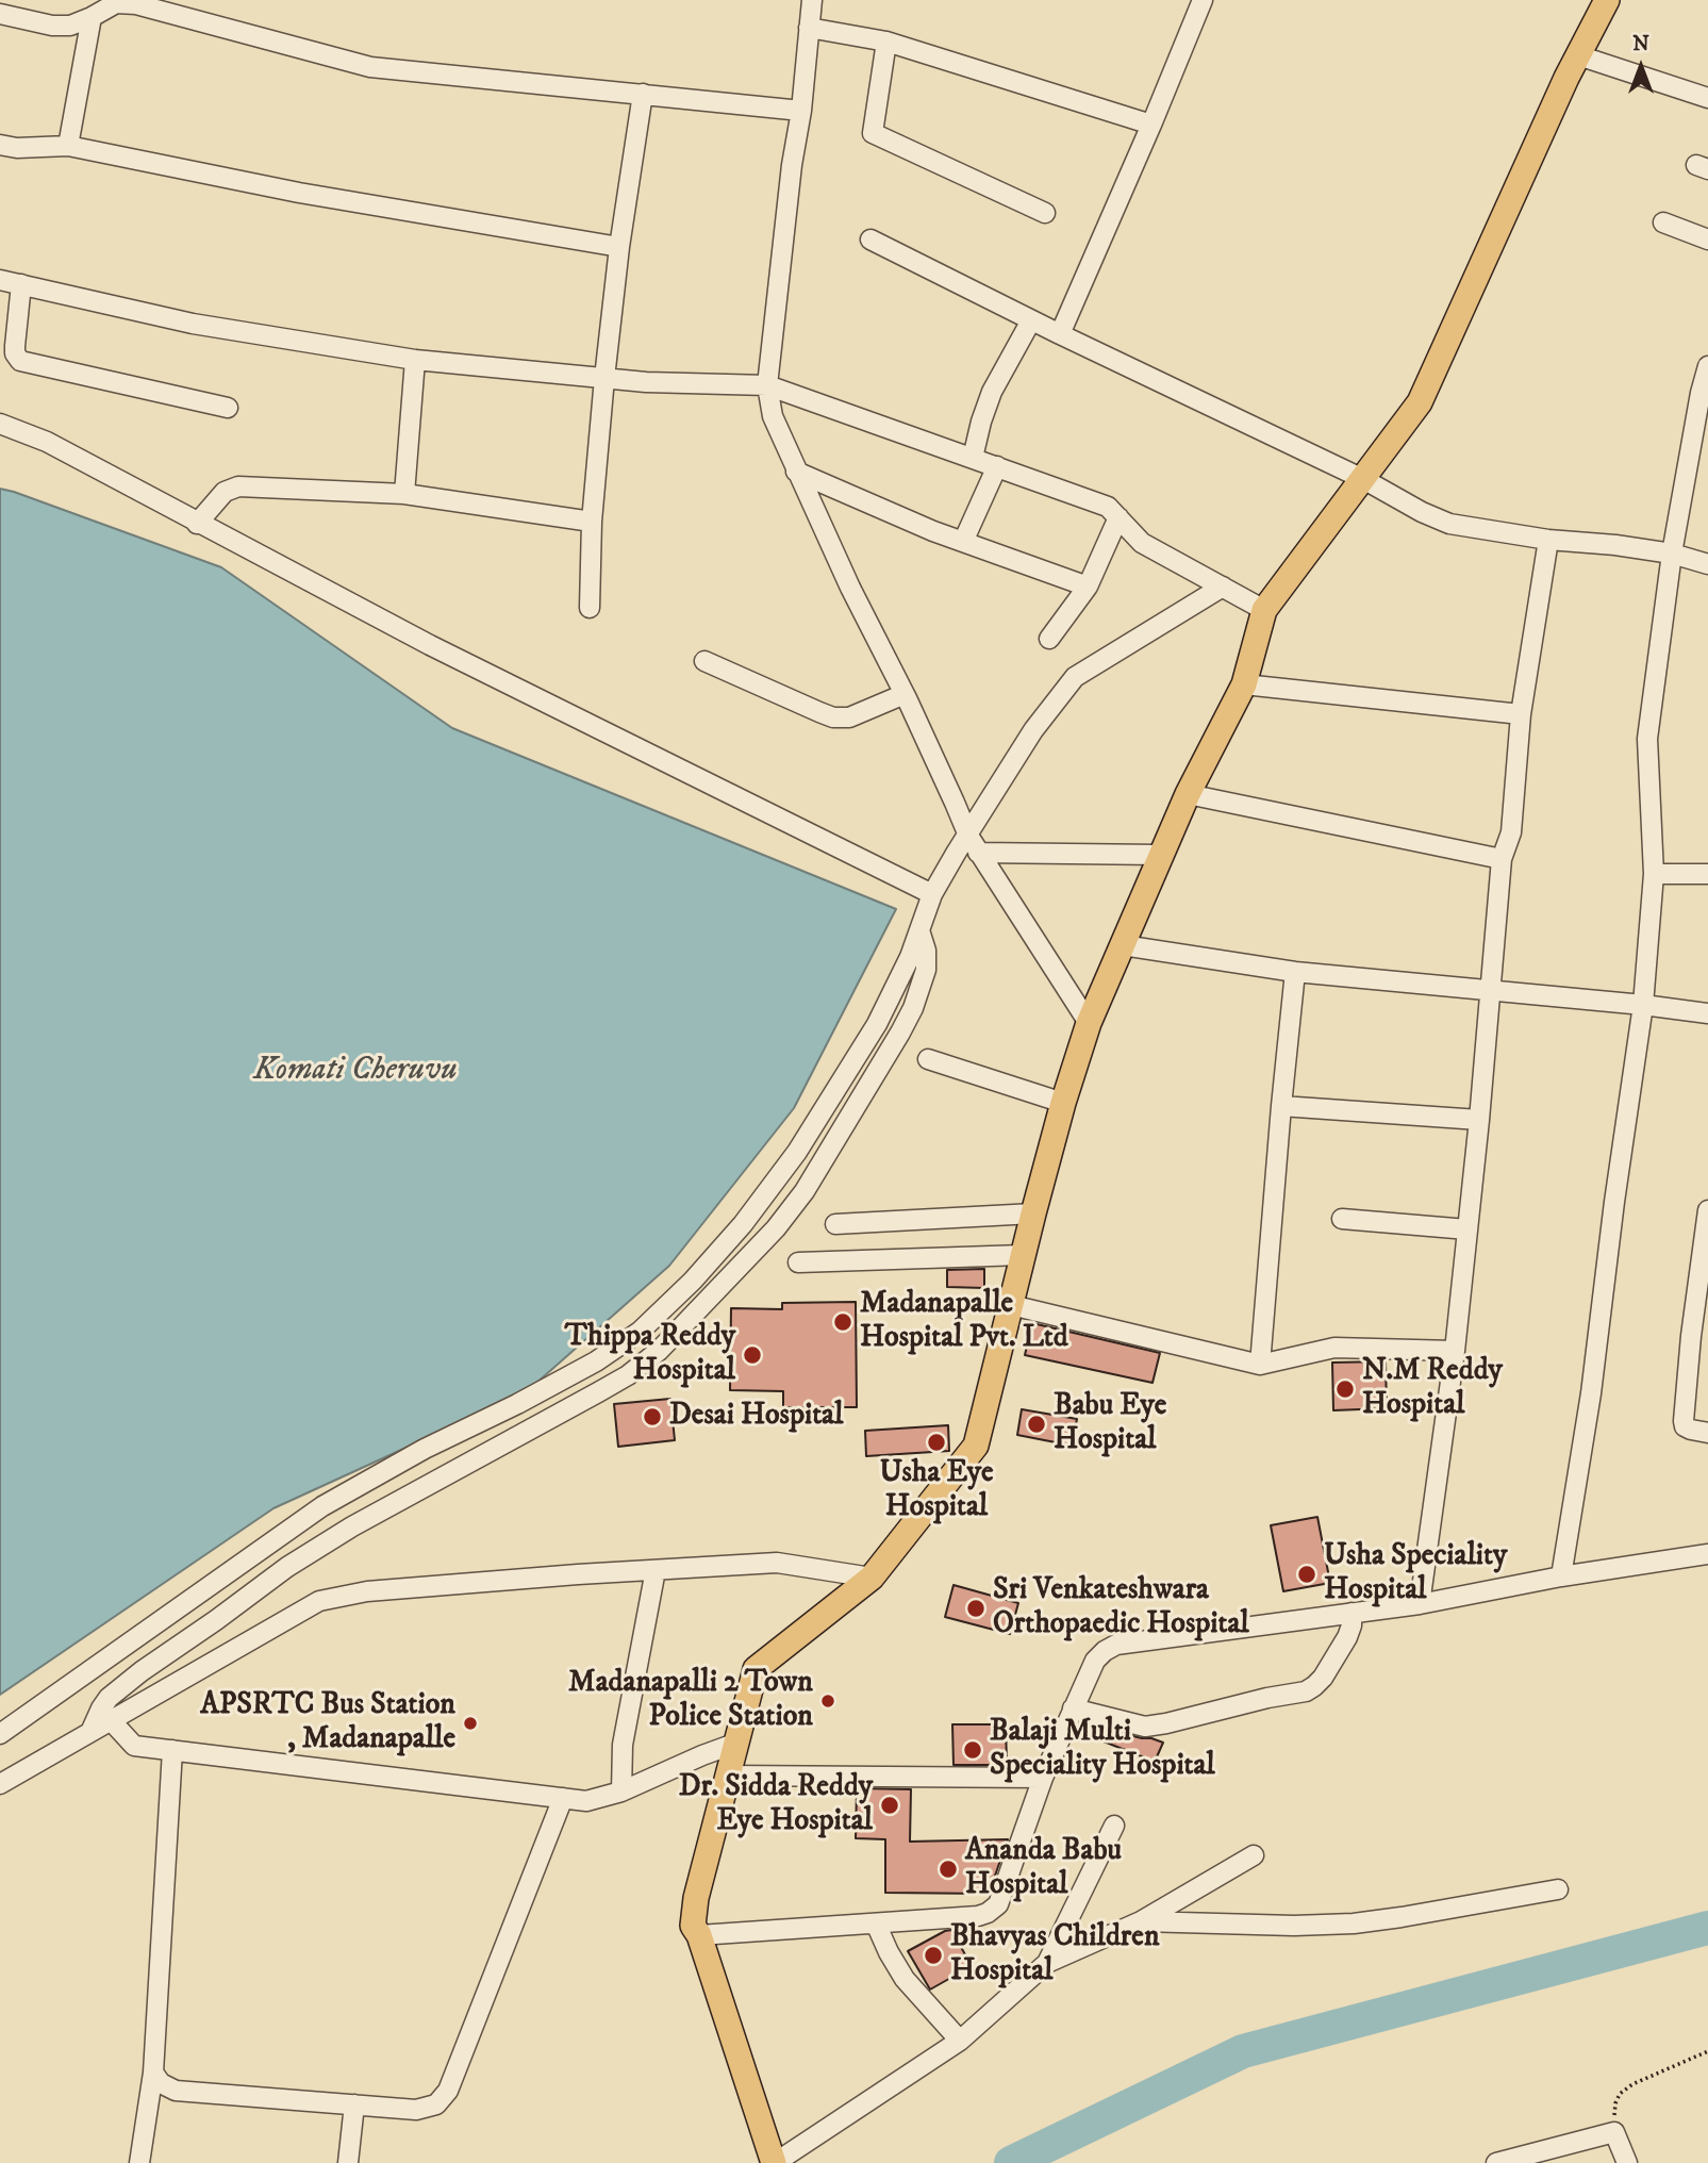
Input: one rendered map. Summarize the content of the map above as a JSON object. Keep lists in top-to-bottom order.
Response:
{
  "water": ["Komati Cheruvu"],
  "places": [
    "Madanapalle Hospital Pvt. Ltd",
    "Thippa Reddy Hospital",
    "N.M Reddy Hospital",
    "Desai Hospital",
    "Babu Eye Hospital",
    "Usha Eye Hospital",
    "Usha Speciality Hospital",
    "Sri Venkateshwara Orthopaedic Hospital",
    "Madanapalli 2 Town Police Station",
    "APSRTC Bus Station , Madanapalle",
    "Balaji Multi Speciality Hospital",
    "Dr. Sidda Reddy Eye Hospital",
    "Ananda Babu Hospital",
    "Bhavyas Children Hospital"
  ],
  "north": "top"
}
